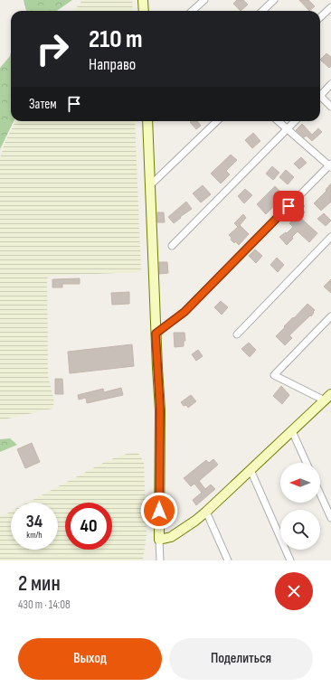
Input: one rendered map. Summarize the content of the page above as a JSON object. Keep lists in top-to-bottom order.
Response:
{
  "north": "left",
  "page": {
    "turn": ["210 m", "Направо"],
    "then": "Затем",
    "speed": "34 km/h",
    "limit": "40",
    "heading": ["2 мин", "430 m · 14:08"],
    "buttons": ["Выход", "Поделиться"]
  }
}
